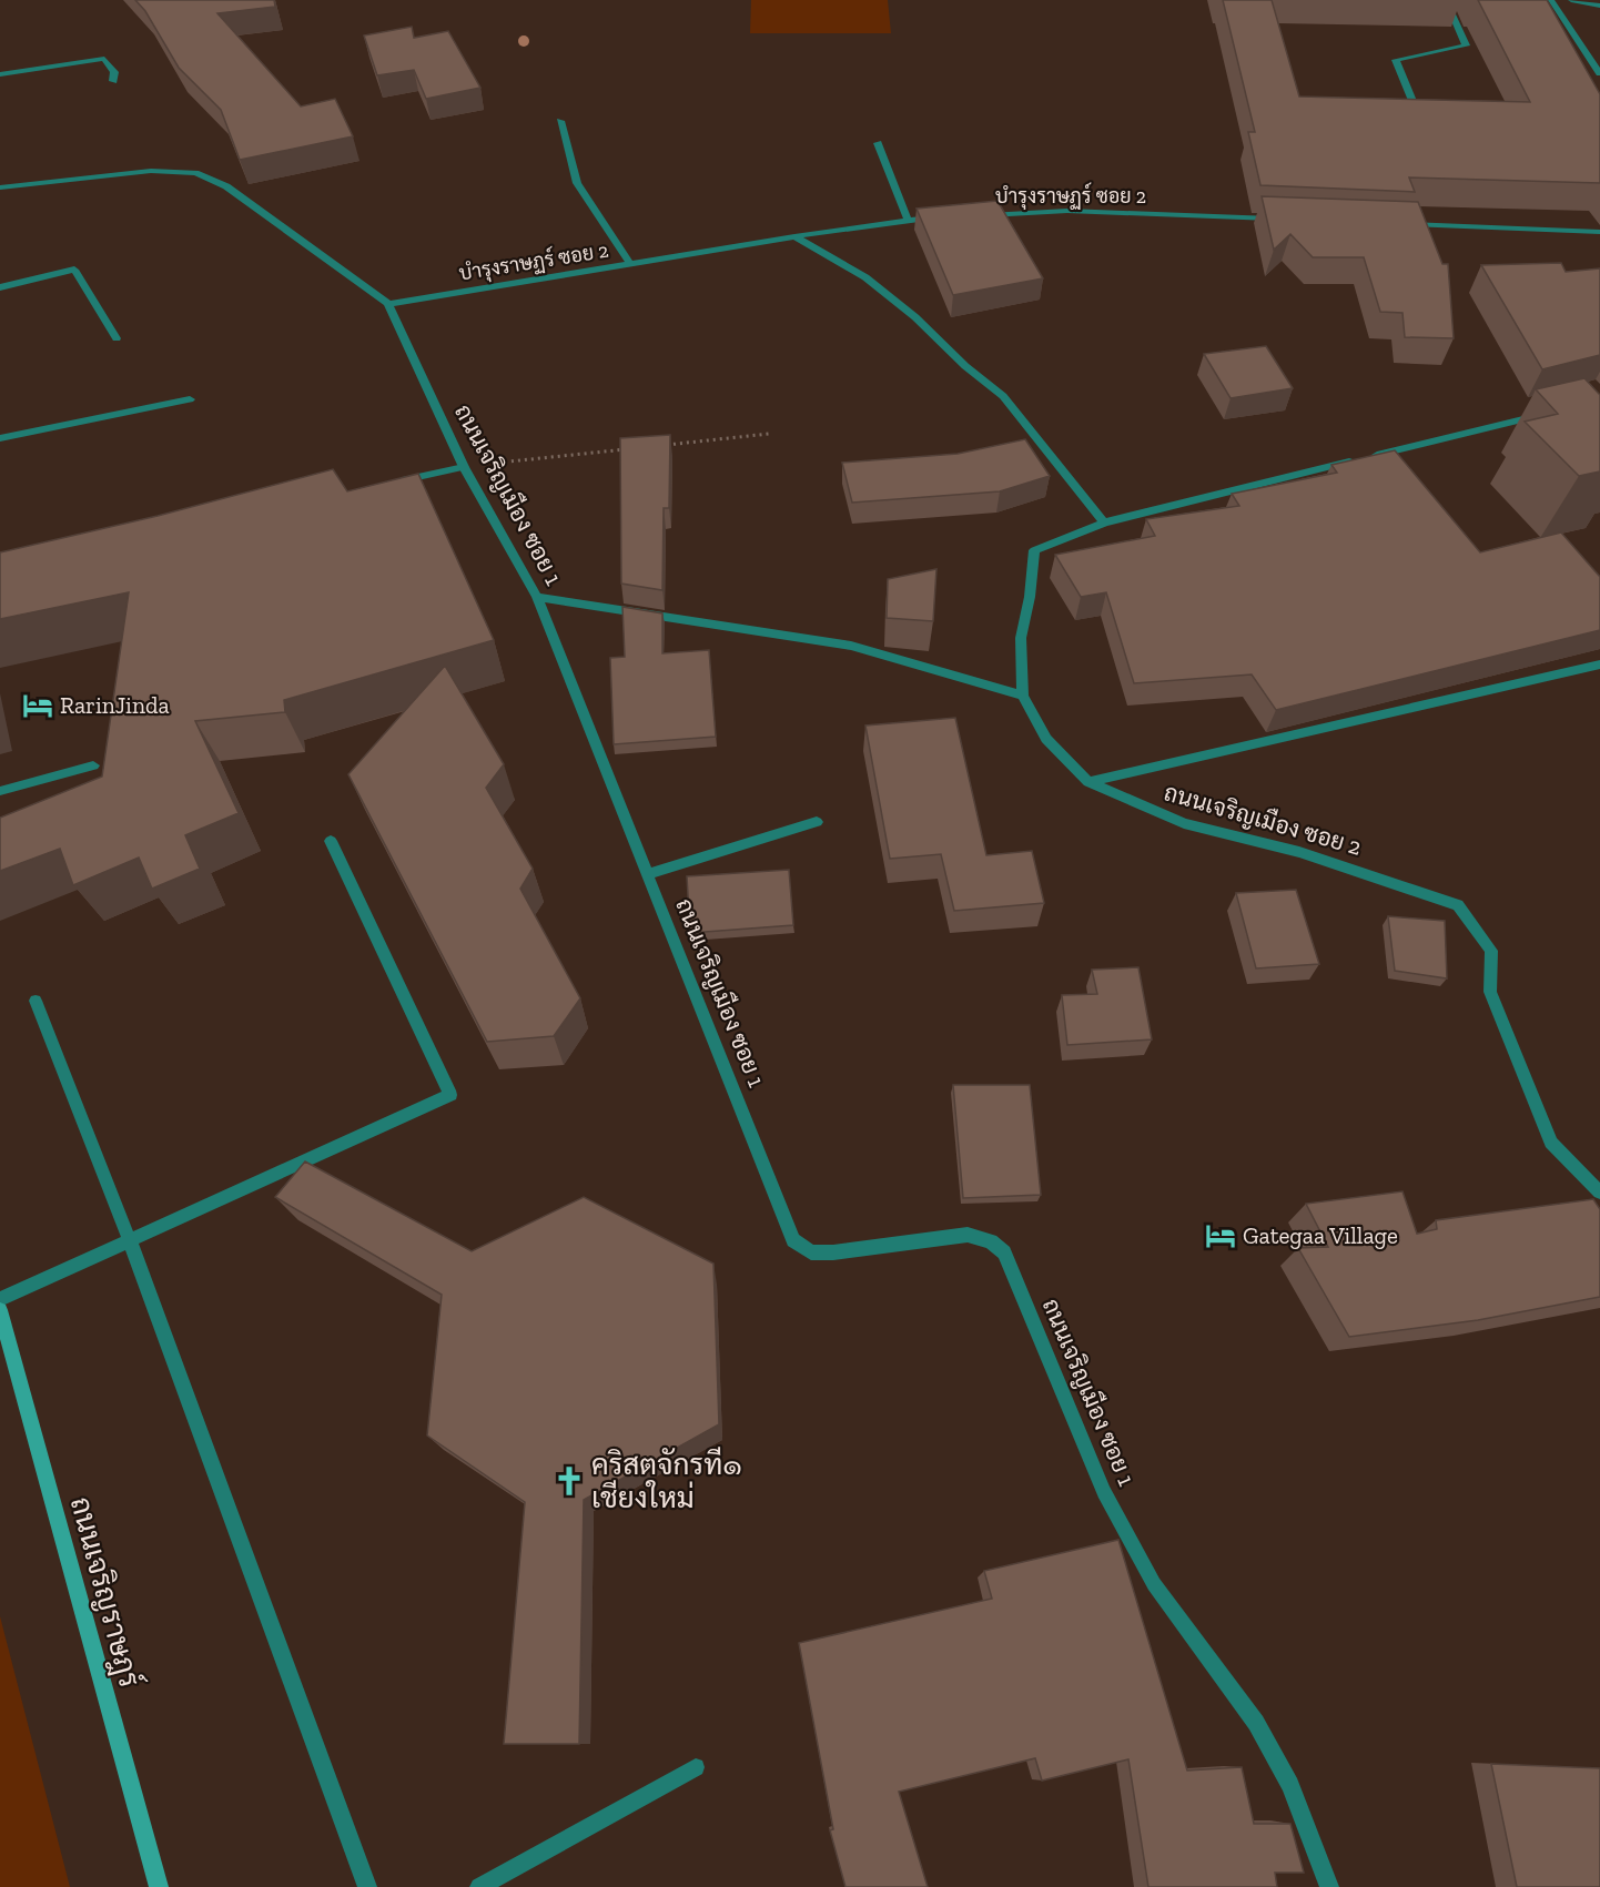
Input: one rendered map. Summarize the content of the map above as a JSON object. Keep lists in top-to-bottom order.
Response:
{
  "streets": {
    "main road": ["ถนนเจริญราษฎร์"],
    "street": ["บำรุงราษฏร์ ซอย 2", "ถนนเจริญเมือง ซอย 1", "ถนนเจริญเมือง ซอย 2"]
  },
  "crossings": [
    ["บำรุงราษฏร์ ซอย 2", "ถนนเจริญเมือง ซอย 1"]
  ],
  "places": {
    "hotel": ["RarinJinda", "Gategaa Village"],
    "church": ["คริสตจักรที๑ เชียงใหม่"]
  }
}
